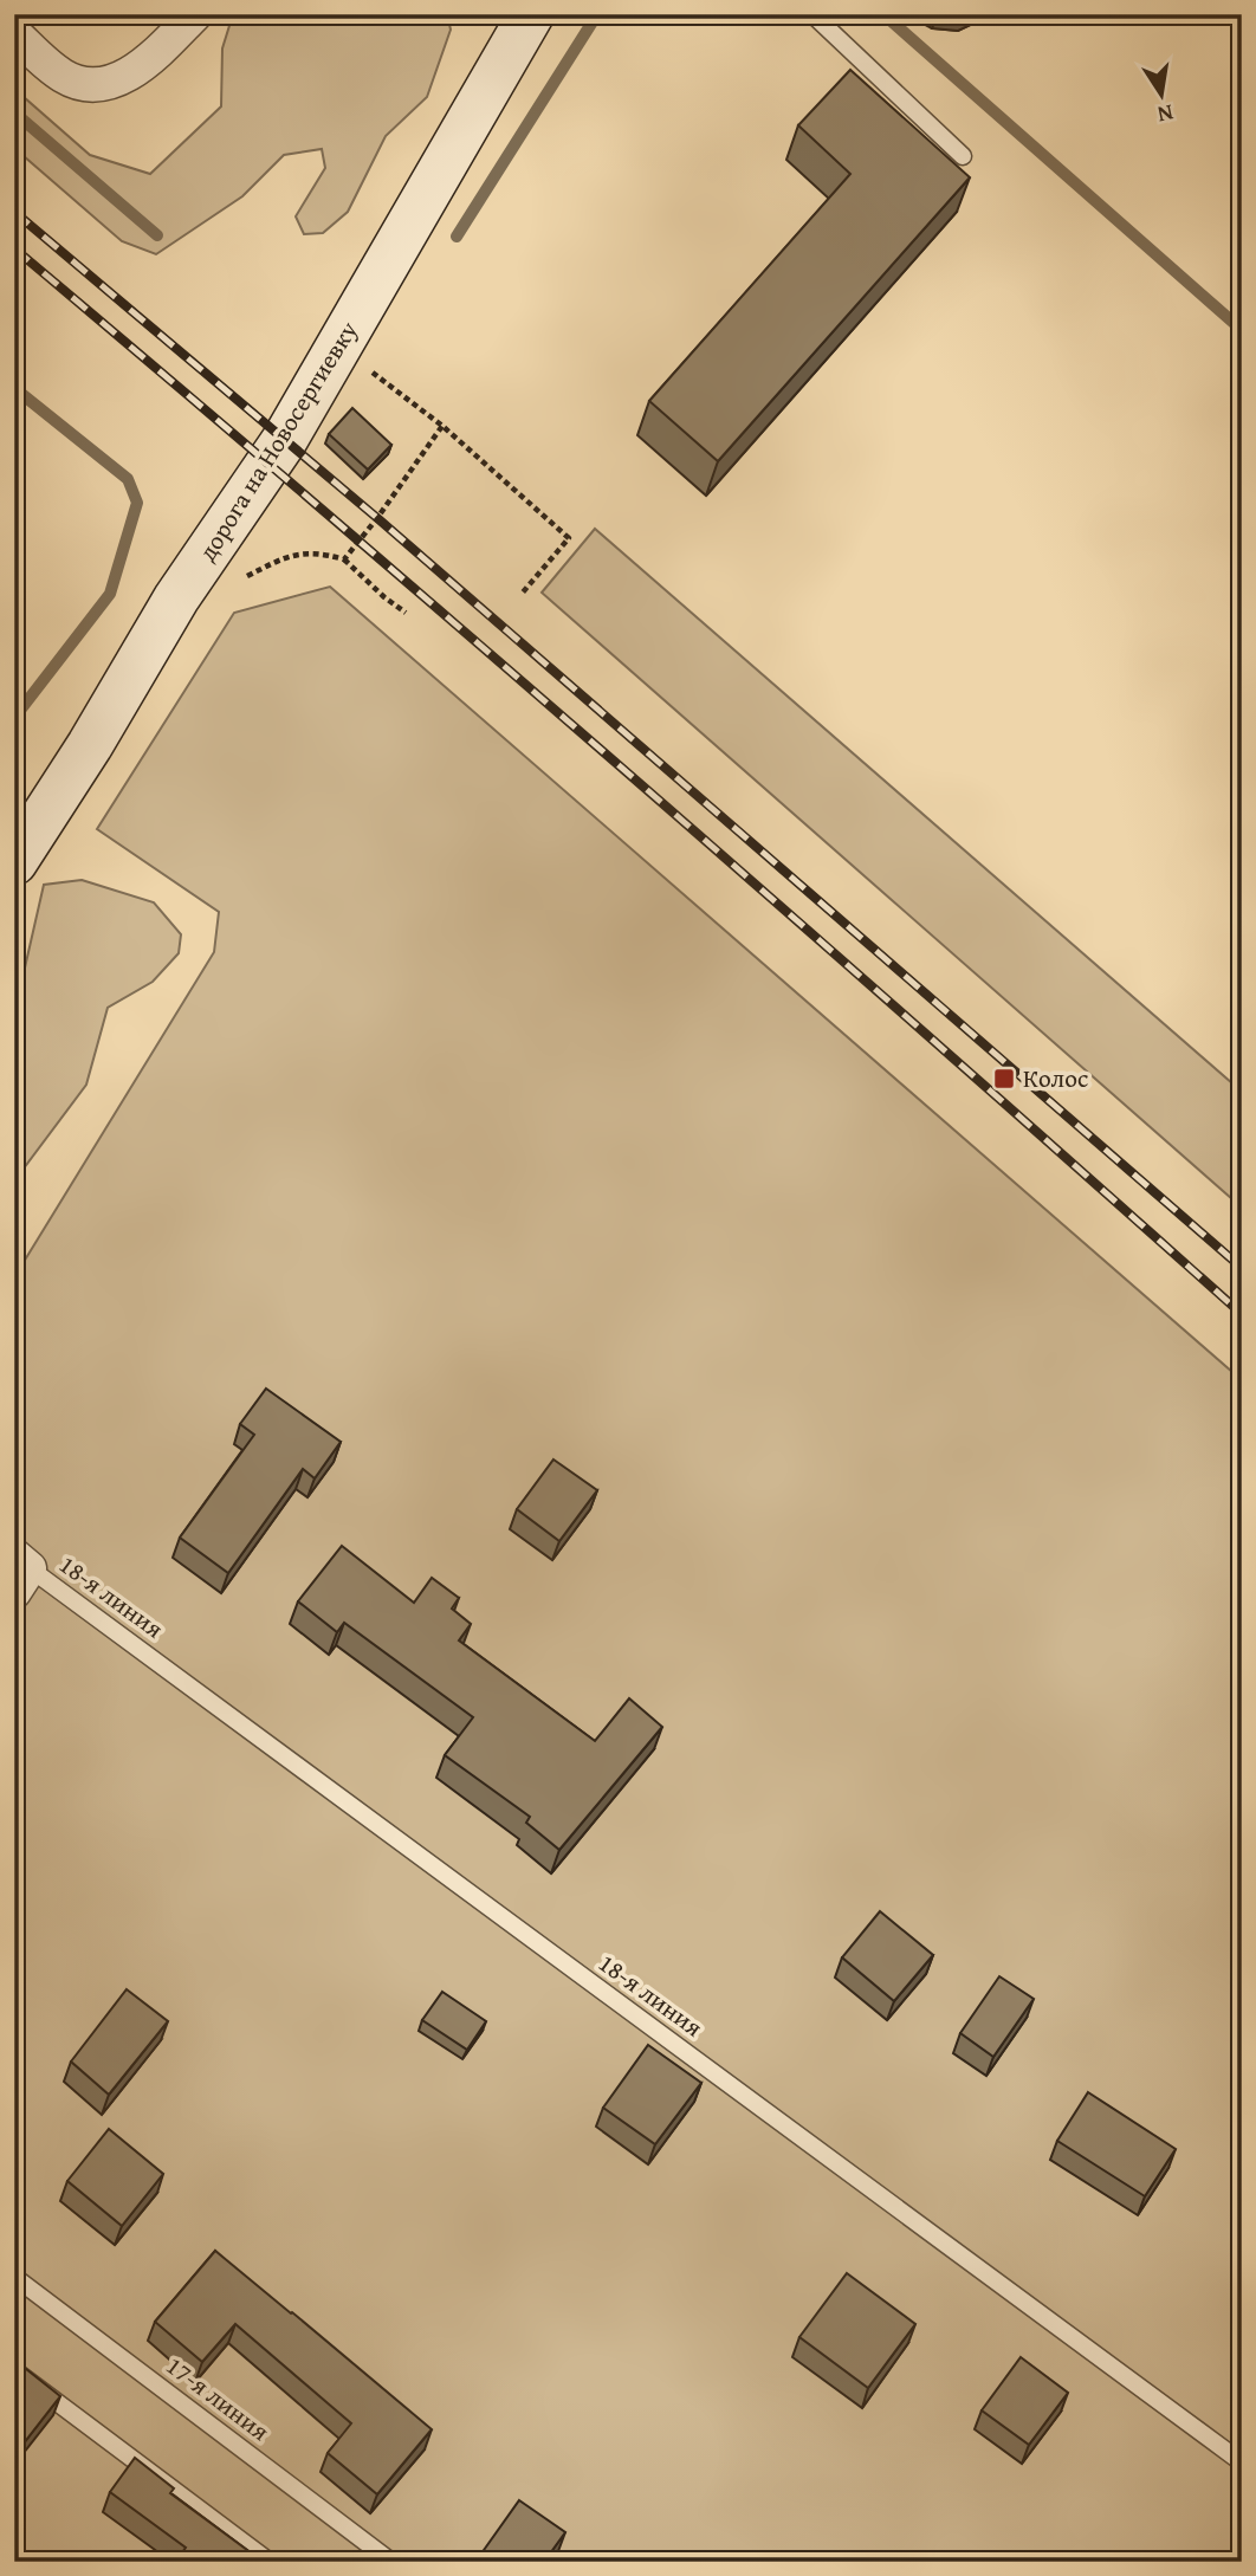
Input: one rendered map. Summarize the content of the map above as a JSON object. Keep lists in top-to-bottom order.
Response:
{
  "streets": {
    "street": ["дорога на Новосергиевку"],
    "lane": ["18-я линия", "17-я линия"]
  },
  "places": {
    "transit": ["Колос"]
  },
  "north": "bottom"
}
